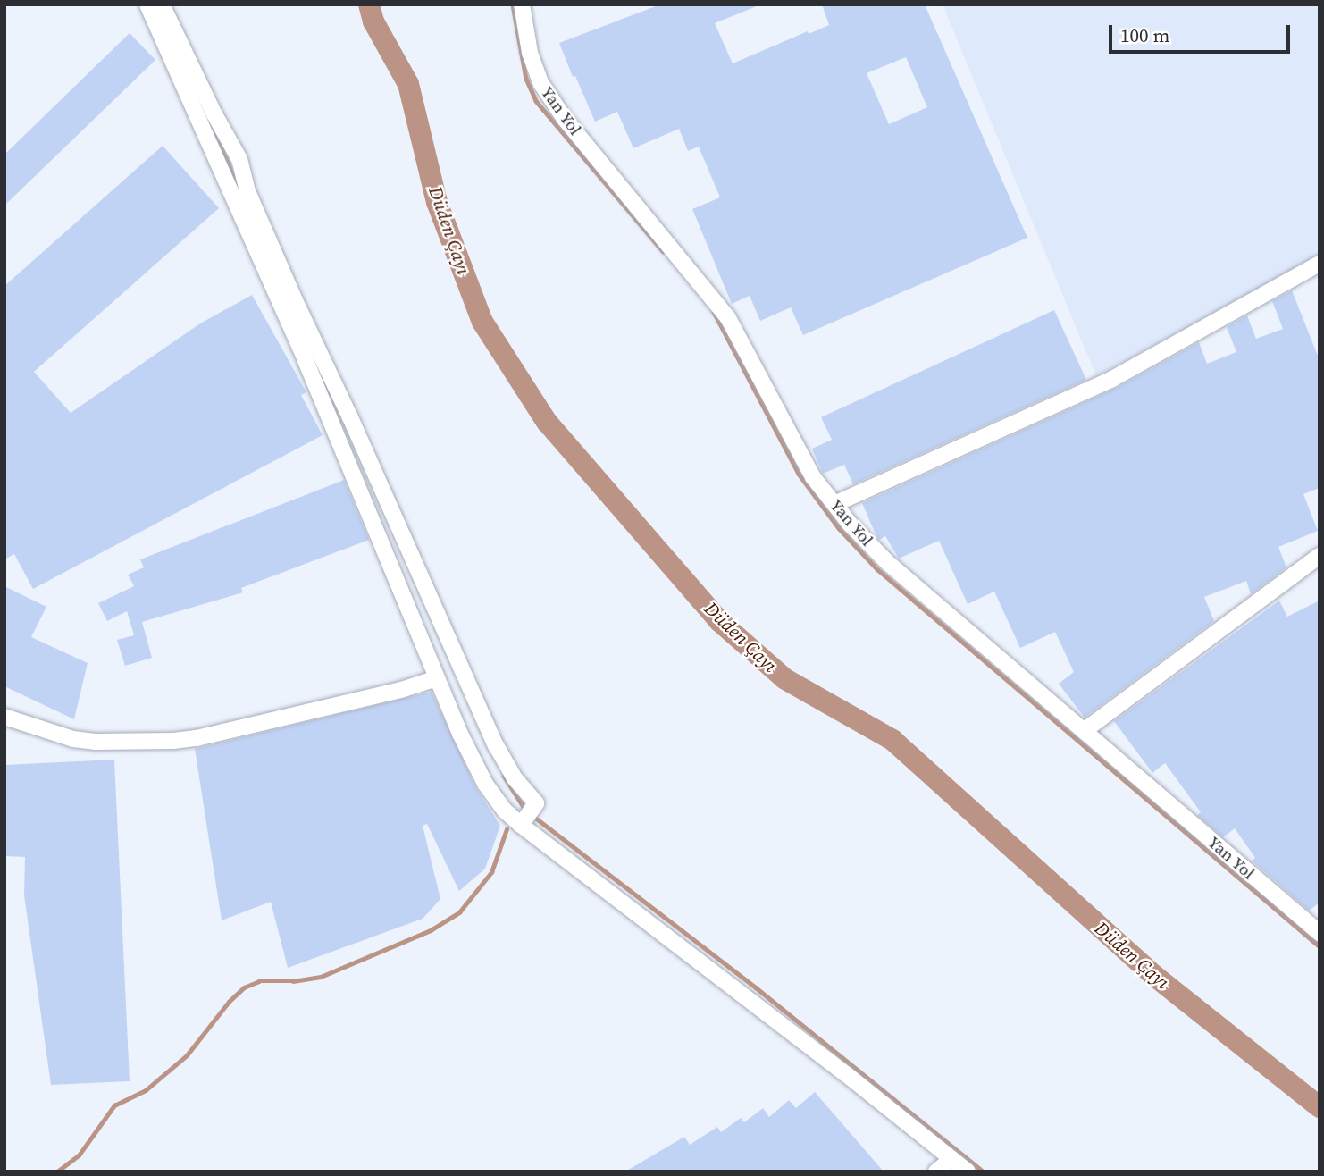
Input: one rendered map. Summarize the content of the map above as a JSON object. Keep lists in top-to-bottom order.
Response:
{
  "streets": {
    "street": ["Yan Yol"]
  },
  "water": ["Düden Çayı"],
  "scale_bar": "100 m"
}
